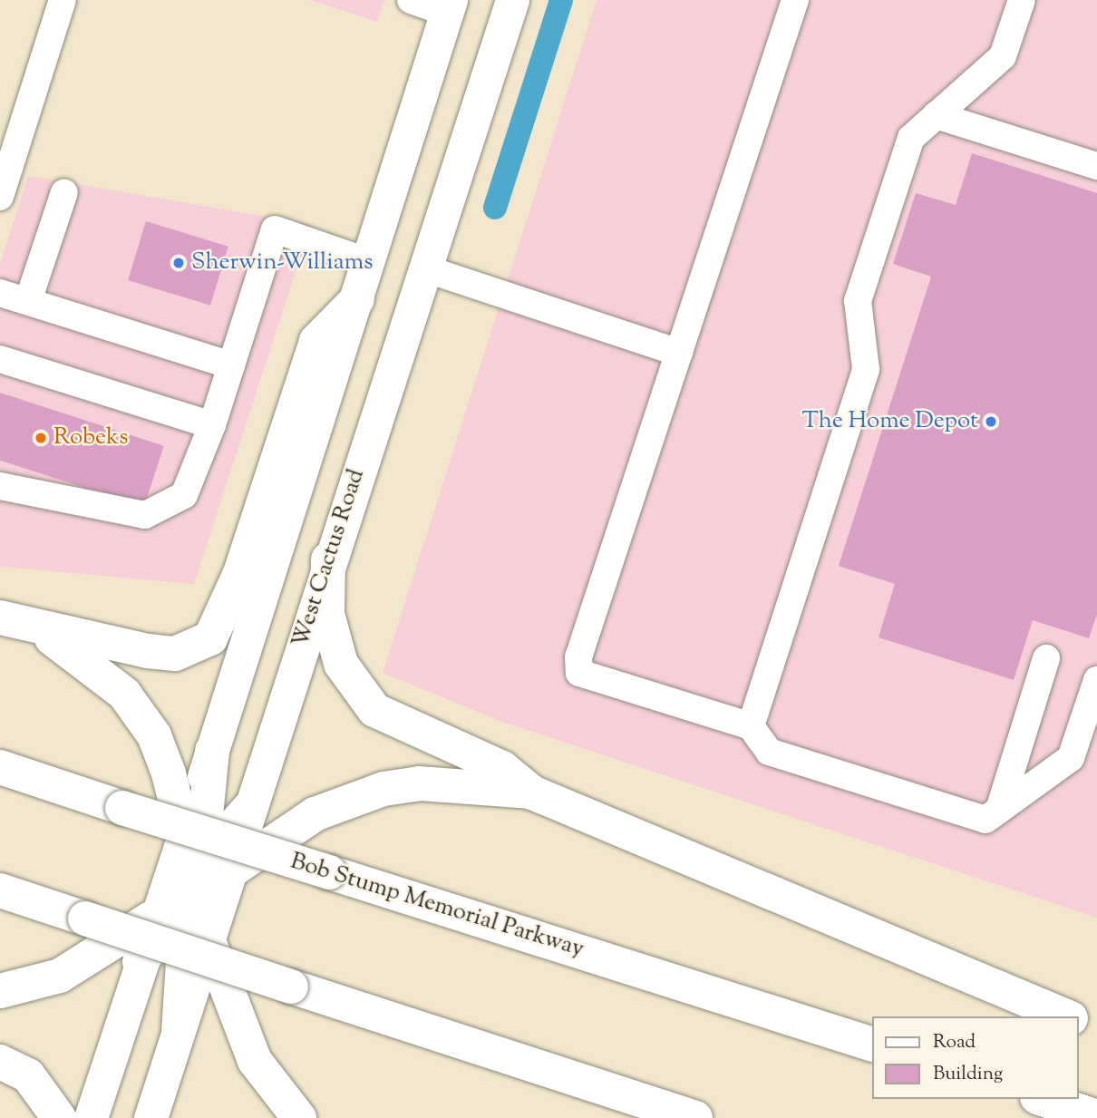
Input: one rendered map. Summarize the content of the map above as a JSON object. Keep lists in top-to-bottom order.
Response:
{
  "streets": {
    "highway": ["Bob Stump Memorial Parkway"],
    "main road": ["West Cactus Road"]
  },
  "places": ["Sherwin-Williams", "The Home Depot", "Robeks"],
  "legend": ["Road", "Building"]
}
